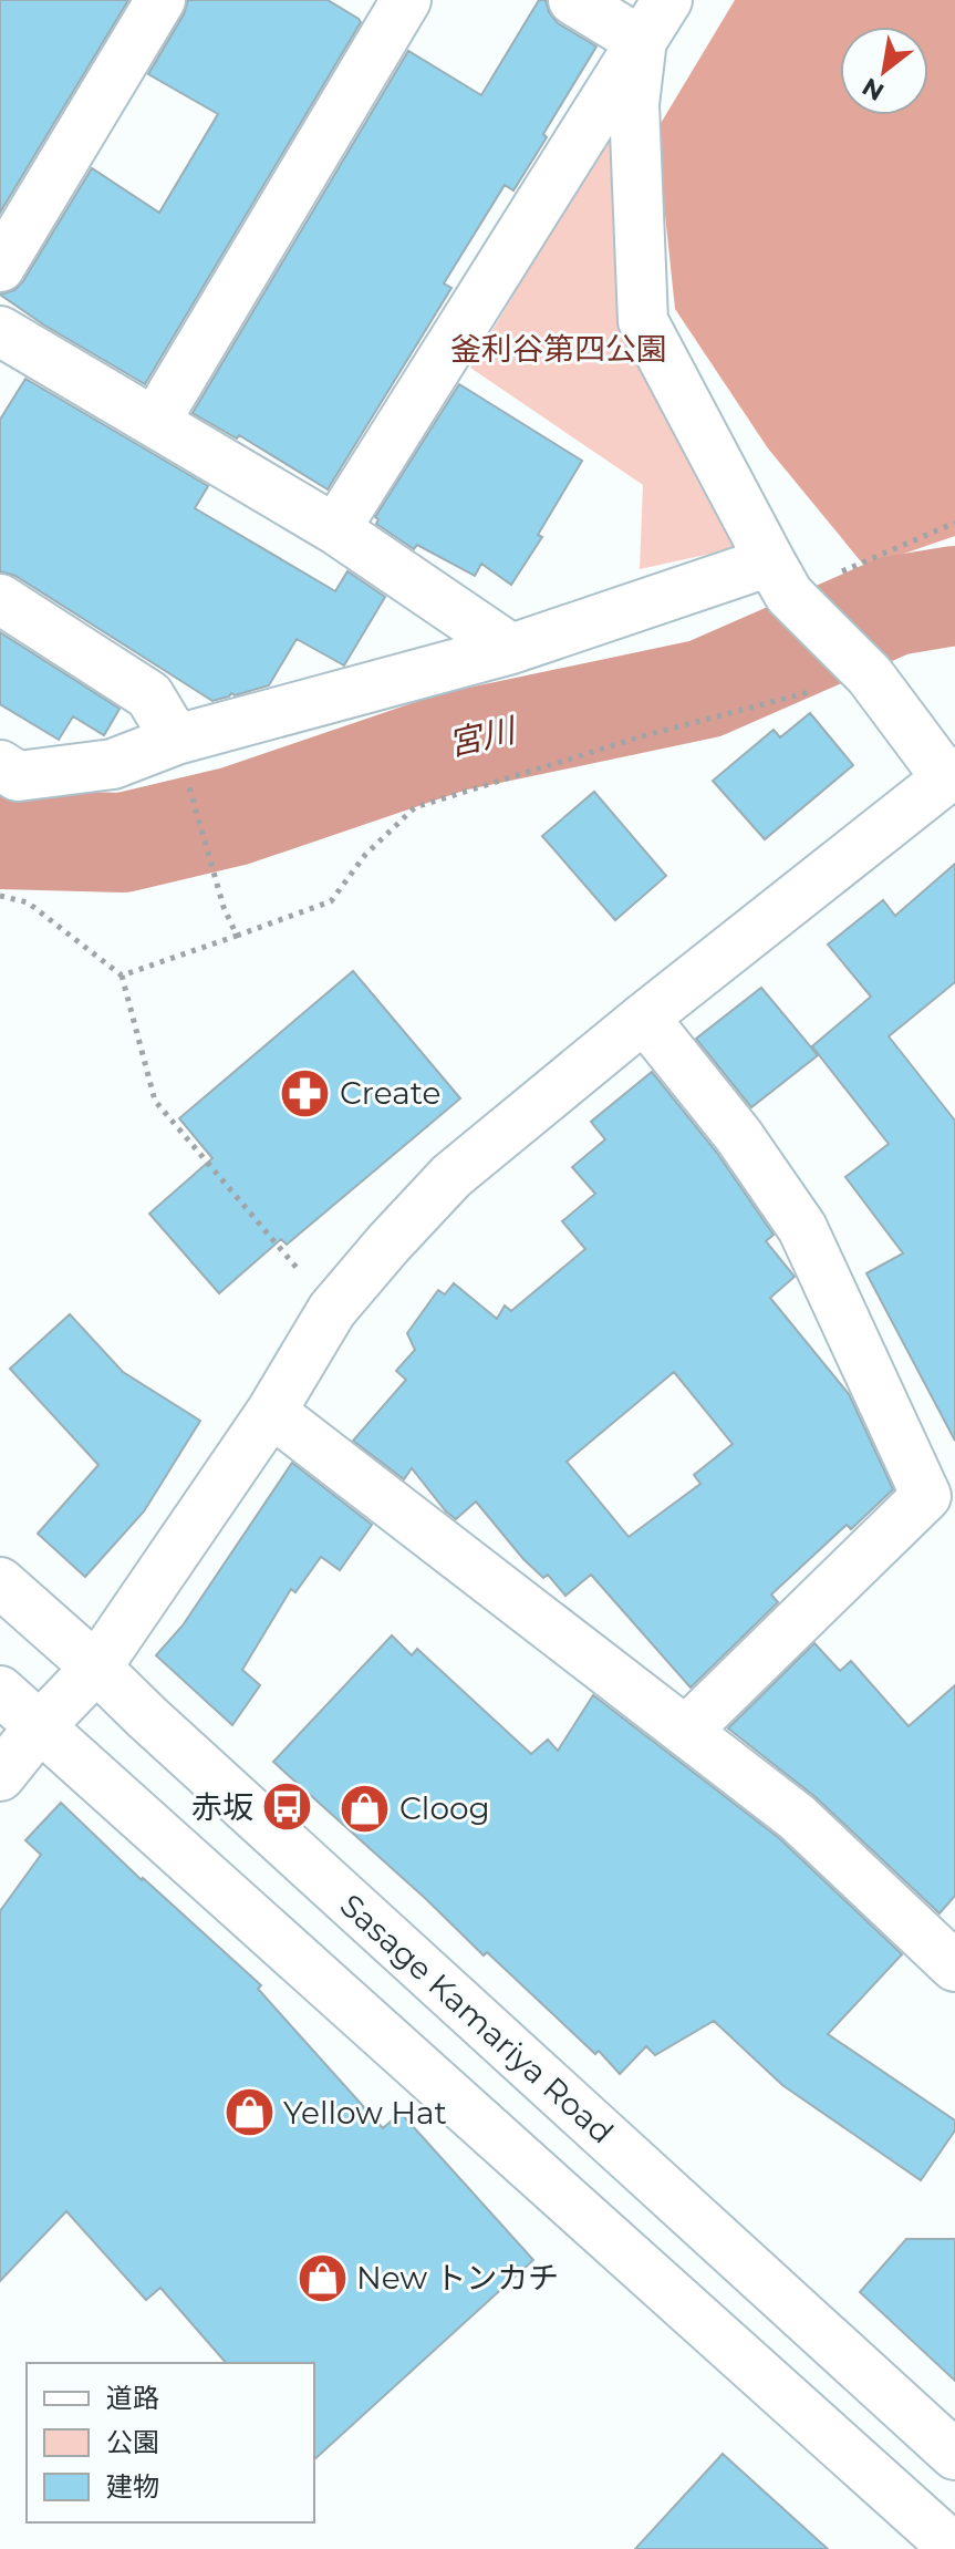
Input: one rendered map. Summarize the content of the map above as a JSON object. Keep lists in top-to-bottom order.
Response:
{
  "streets": {
    "street": ["Sasage Kamariya Road"]
  },
  "water": ["宮川"],
  "parks": ["釜利谷第四公園"],
  "places": {
    "pharmacy": ["Create"],
    "bus stop": ["赤坂"],
    "shop": ["Cloog", "Yellow Hat", "New トンカチ"]
  },
  "legend": ["道路", "公園", "建物"],
  "north": "bottom left"
}
